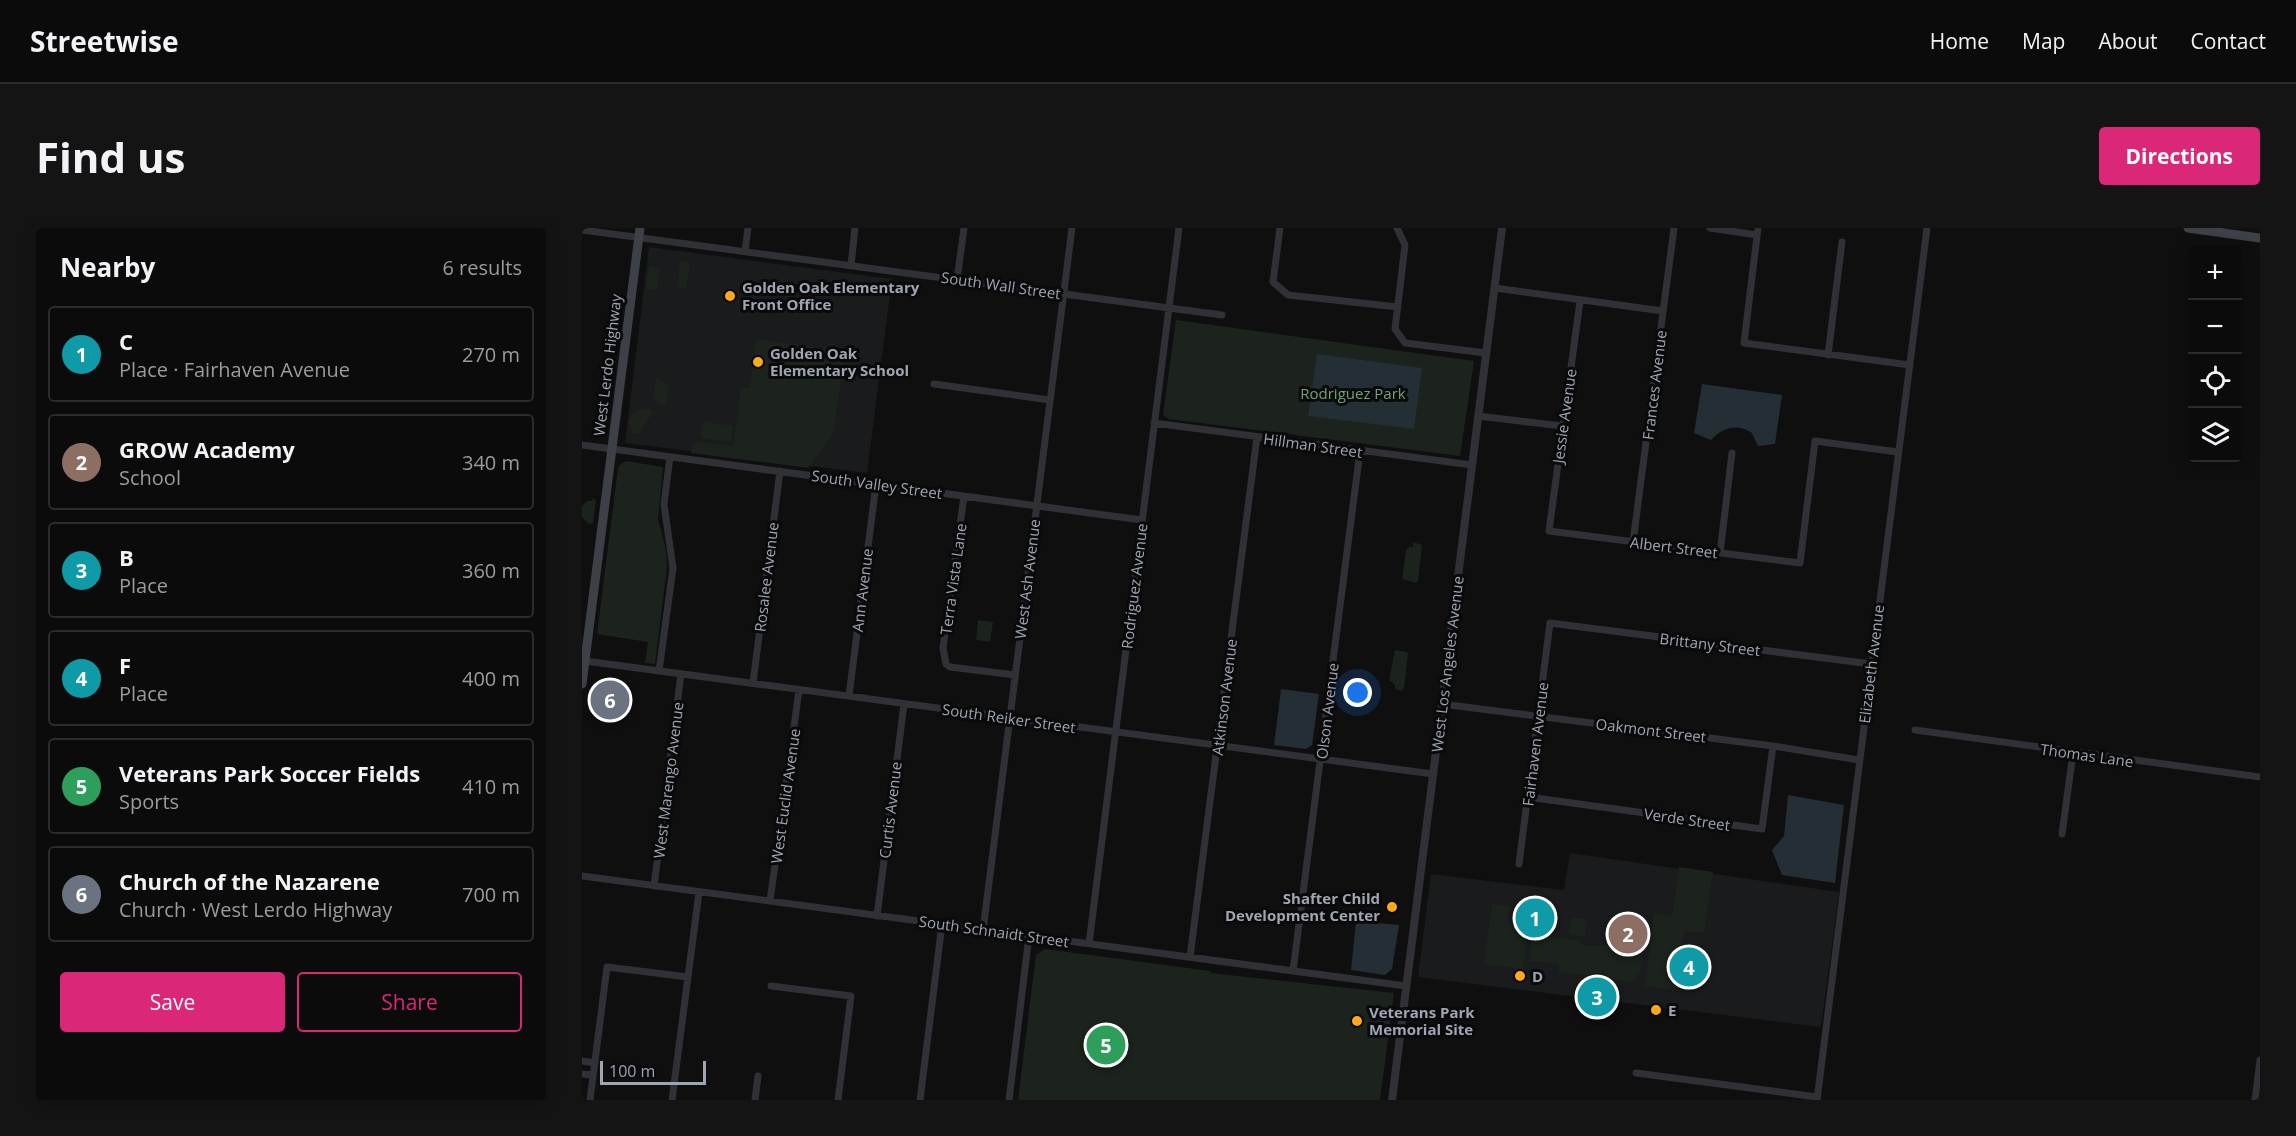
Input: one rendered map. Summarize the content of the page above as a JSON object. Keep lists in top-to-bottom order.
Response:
{
  "streets": {
    "main road": ["West Lerdo Highway"],
    "street": [
      "South Wall Street",
      "Frances Avenue",
      "Jessie Avenue",
      "Hillman Street",
      "South Valley Street",
      "Albert Street",
      "Rosalee Avenue",
      "Terra Vista Lane",
      "West Ash Avenue",
      "Rodriguez Avenue",
      "Ann Avenue",
      "Brittany Street",
      "West Los Angeles Avenue",
      "Elizabeth Avenue",
      "Atkinson Avenue",
      "Olson Avenue",
      "South Reiker Street",
      "Oakmont Street",
      "Fairhaven Avenue",
      "Thomas Lane",
      "West Marengo Avenue",
      "West Euclid Avenue",
      "Curtis Avenue",
      "Verde Street",
      "South Schnaidt Street"
    ]
  },
  "crossings": [
    ["South Wall Street", "West Lerdo Highway"],
    ["South Wall Street", "West Ash Avenue"],
    ["South Wall Street", "Rodriguez Avenue"],
    ["West Lerdo Highway", "South Valley Street"],
    ["West Lerdo Highway", "South Reiker Street"],
    ["Frances Avenue", "Albert Street"],
    ["Jessie Avenue", "Albert Street"],
    ["Hillman Street", "Rodriguez Avenue"],
    ["Hillman Street", "West Los Angeles Avenue"],
    ["Hillman Street", "Atkinson Avenue"],
    ["Hillman Street", "Olson Avenue"],
    ["South Valley Street", "Rosalee Avenue"],
    ["South Valley Street", "Terra Vista Lane"],
    ["South Valley Street", "West Ash Avenue"],
    ["South Valley Street", "Rodriguez Avenue"],
    ["South Valley Street", "Ann Avenue"],
    ["Albert Street", "Elizabeth Avenue"],
    ["Rosalee Avenue", "South Reiker Street"],
    ["Terra Vista Lane", "West Ash Avenue"],
    ["West Ash Avenue", "South Reiker Street"],
    ["West Ash Avenue", "South Schnaidt Street"],
    ["Rodriguez Avenue", "South Reiker Street"],
    ["Rodriguez Avenue", "South Schnaidt Street"],
    ["Ann Avenue", "South Reiker Street"],
    ["Brittany Street", "Elizabeth Avenue"],
    ["Brittany Street", "Fairhaven Avenue"],
    ["West Los Angeles Avenue", "South Reiker Street"],
    ["West Los Angeles Avenue", "Oakmont Street"],
    ["West Los Angeles Avenue", "South Schnaidt Street"],
    ["Elizabeth Avenue", "Oakmont Street"],
    ["Atkinson Avenue", "South Reiker Street"],
    ["Atkinson Avenue", "South Schnaidt Street"],
    ["Olson Avenue", "South Reiker Street"],
    ["Olson Avenue", "South Schnaidt Street"],
    ["South Reiker Street", "West Marengo Avenue"],
    ["South Reiker Street", "West Euclid Avenue"],
    ["South Reiker Street", "Curtis Avenue"],
    ["Oakmont Street", "Fairhaven Avenue"],
    ["Oakmont Street", "Verde Street"],
    ["Fairhaven Avenue", "Verde Street"],
    ["West Marengo Avenue", "South Schnaidt Street"],
    ["West Euclid Avenue", "South Schnaidt Street"],
    ["Curtis Avenue", "South Schnaidt Street"]
  ],
  "parks": ["Rodriguez Park"],
  "places": [
    "Golden Oak Elementary Front Office",
    "Golden Oak Elementary School",
    "Shafter Child Development Center",
    "D",
    "E",
    "Veterans Park Memorial Site"
  ],
  "scale_bar": "100 m",
  "page": {
    "header": "Streetwise",
    "nav": [
      "Home",
      "Map",
      "About",
      "Contact"
    ],
    "buttons": [
      "Directions",
      ["Save", "Share"]
    ],
    "title": "Find us",
    "heading": ["Nearby", "6 results"],
    "map_buttons": ["+", "−"],
    "list": [
      {
        "mark": "1",
        "name": "C",
        "note": "Place · Fairhaven Avenue",
        "value": "270 m"
      },
      {
        "mark": "2",
        "name": "GROW Academy",
        "note": "School",
        "value": "340 m"
      },
      {
        "mark": "3",
        "name": "B",
        "note": "Place",
        "value": "360 m"
      },
      {
        "mark": "4",
        "name": "F",
        "note": "Place",
        "value": "400 m"
      },
      {
        "mark": "5",
        "name": "Veterans Park Soccer Fields",
        "note": "Sports",
        "value": "410 m"
      },
      {
        "mark": "6",
        "name": "Church of the Nazarene",
        "note": "Church · West Lerdo Highway",
        "value": "700 m"
      }
    ],
    "pins": [
      "6",
      "1",
      "2",
      "4",
      "3",
      "5"
    ],
    "scale": "100 m"
  }
}
